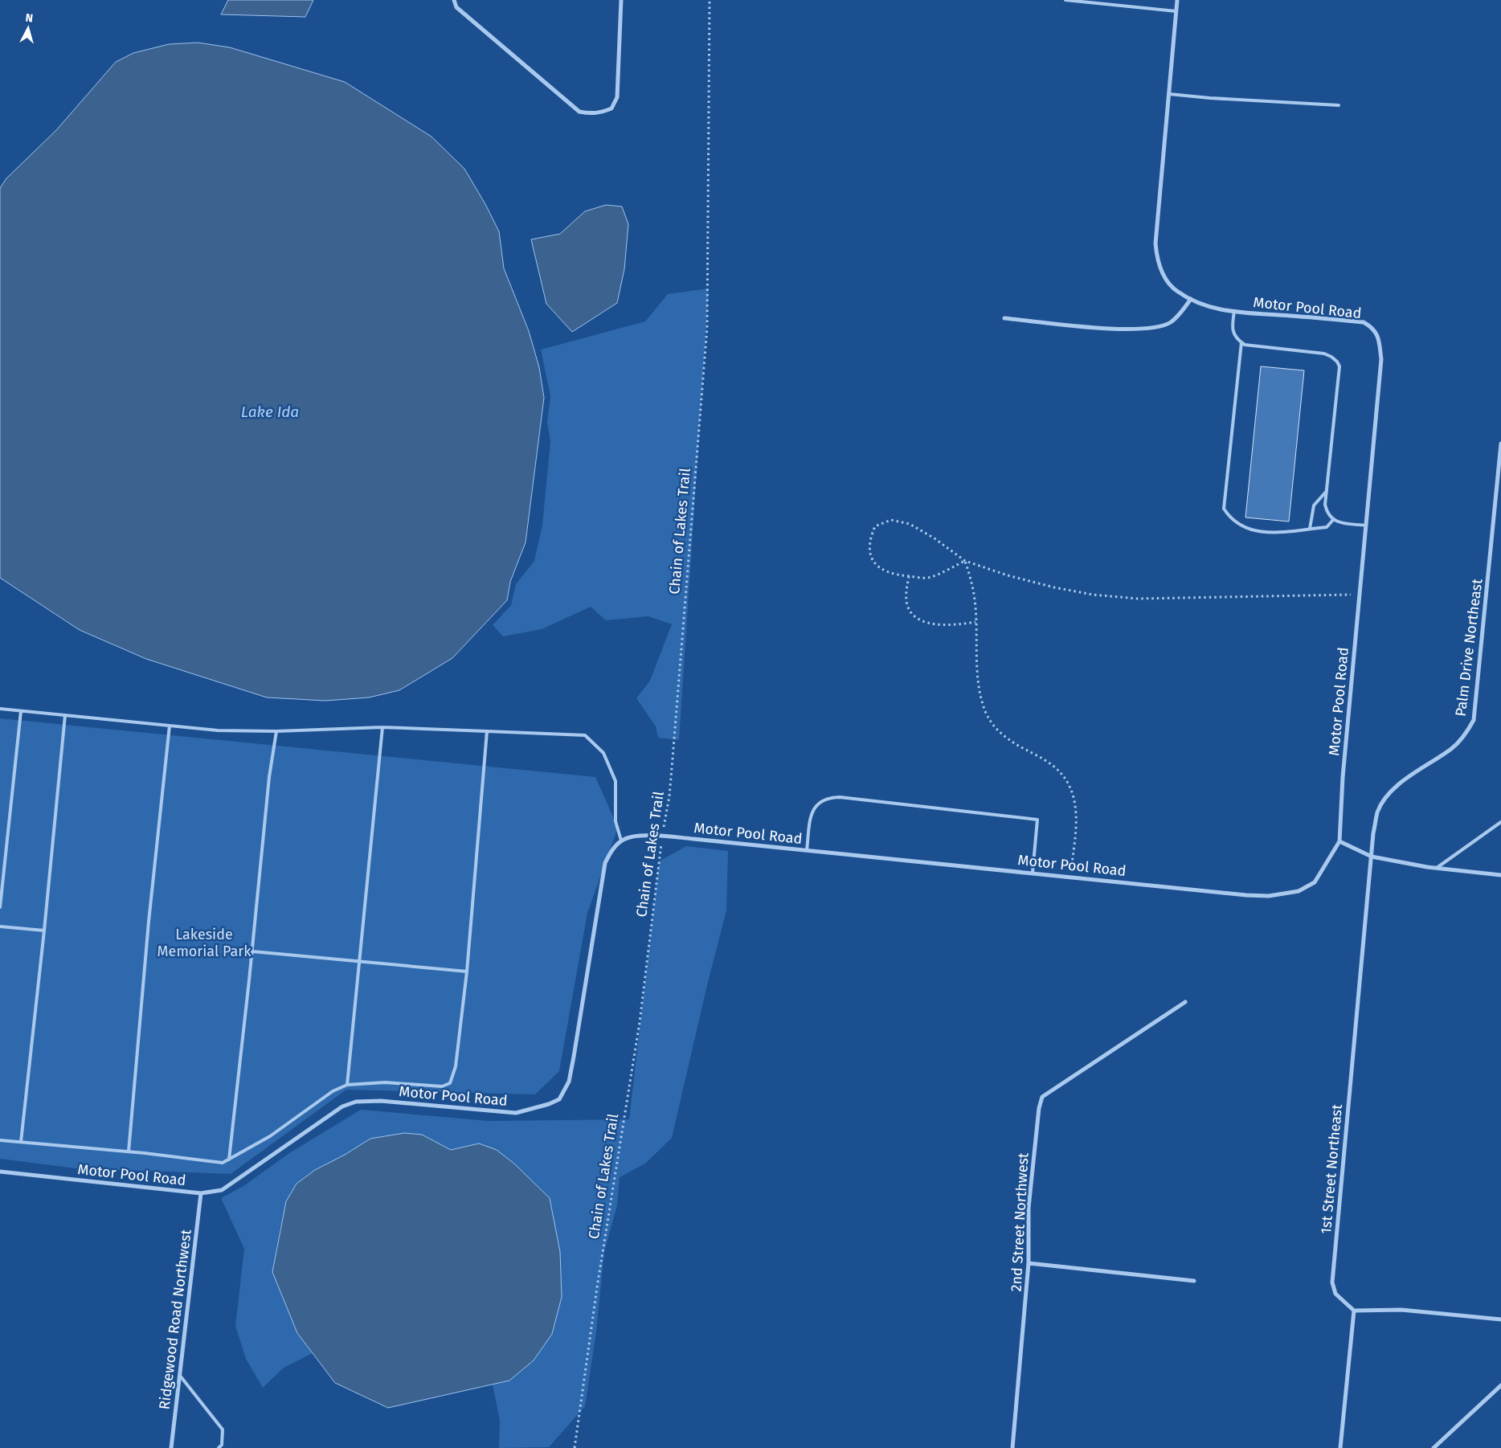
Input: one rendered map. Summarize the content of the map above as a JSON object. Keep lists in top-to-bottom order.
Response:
{
  "streets": {
    "street": [
      "Motor Pool Road",
      "Palm Drive Northeast",
      "1st Street Northeast",
      "2nd Street Northwest",
      "Ridgewood Road Northwest"
    ],
    "path": ["Chain of Lakes Trail"]
  },
  "crossings": [
    ["Motor Pool Road", "Chain of Lakes Trail"],
    ["Motor Pool Road", "Ridgewood Road Northwest"],
    ["Palm Drive Northeast", "1st Street Northeast"]
  ],
  "water": ["Lake Ida"],
  "parks": ["Lakeside Memorial Park"],
  "north": "top"
}
